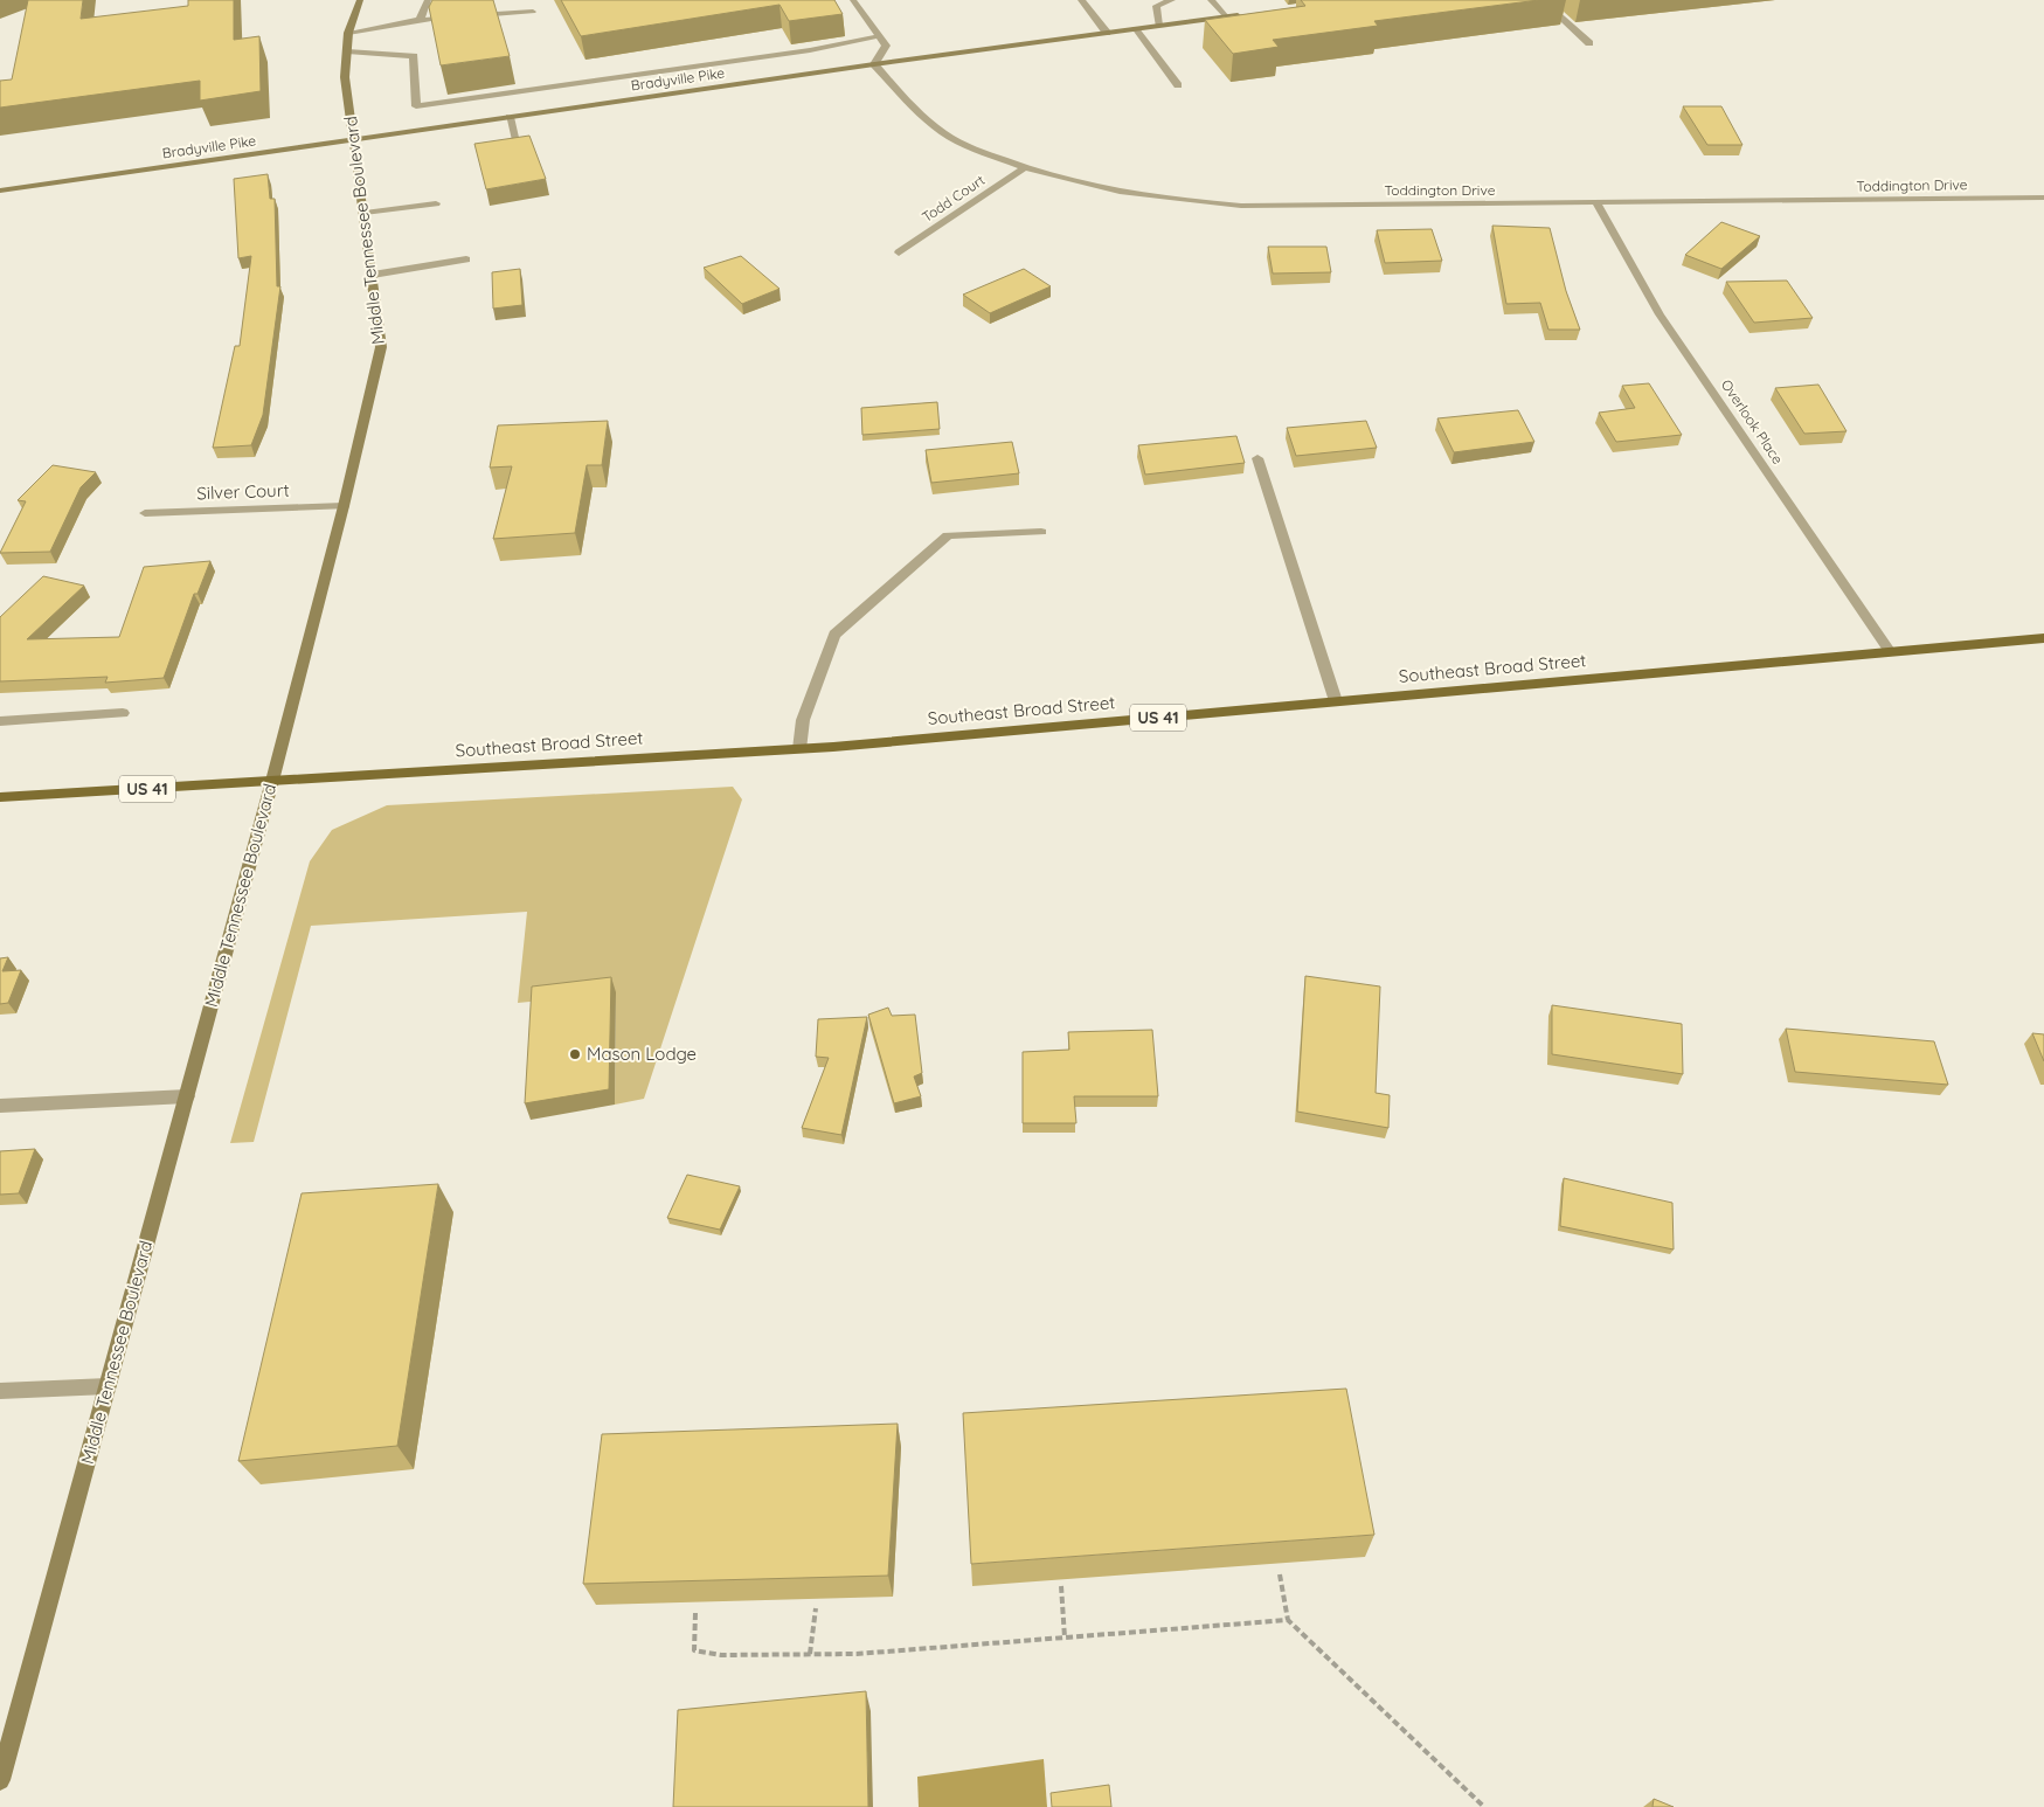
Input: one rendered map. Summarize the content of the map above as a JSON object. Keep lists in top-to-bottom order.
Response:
{
  "streets": {
    "main road": [
      "Bradyville Pike",
      "Middle Tennessee Boulevard",
      "Southeast Broad Street",
      "US 41"
    ],
    "street": [
      "Toddington Drive",
      "Todd Court",
      "Overlook Place",
      "Silver Court"
    ]
  },
  "crossings": [
    ["Bradyville Pike", "Toddington Drive"],
    ["Bradyville Pike", "Middle Tennessee Boulevard"],
    ["Toddington Drive", "Todd Court"],
    ["Toddington Drive", "Overlook Place"],
    ["Middle Tennessee Boulevard", "Silver Court"],
    ["Middle Tennessee Boulevard", "Southeast Broad Street"],
    ["Overlook Place", "Southeast Broad Street"]
  ],
  "places": ["Mason Lodge"]
}
